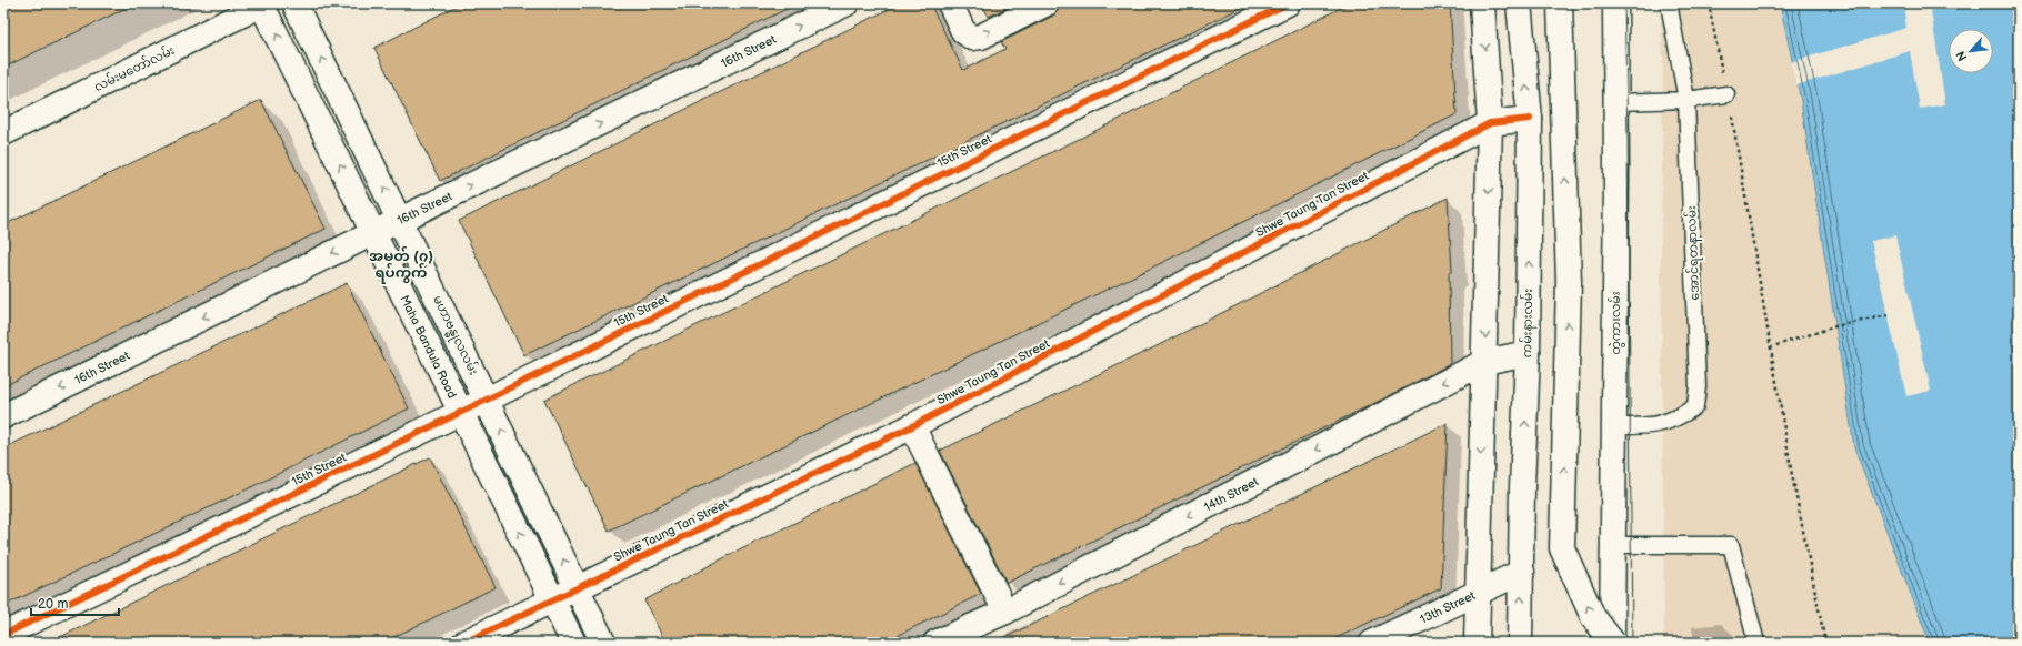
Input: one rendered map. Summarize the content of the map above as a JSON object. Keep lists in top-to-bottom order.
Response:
{
  "streets": {
    "street": [
      "16th Street",
      "လမ်းမတော်လမ်း",
      "15th Street",
      "Shwe Taung Tan Street",
      "ကမ်းနားလမ်း",
      "တွဲကားလမ်း",
      "မဟာဗန္ဓုလလမ်း",
      "Maha Bandula Road",
      "14th Street",
      "13th Street"
    ],
    "lane": ["အောင်ရတနာလမ်း"]
  },
  "crossings": [
    ["16th Street", "မဟာဗန္ဓုလလမ်း"],
    ["16th Street", "Maha Bandula Road"],
    ["လမ်းမတော်လမ်း", "Maha Bandula Road"],
    ["15th Street", "မဟာဗန္ဓုလလမ်း"],
    ["15th Street", "Maha Bandula Road"],
    ["Shwe Taung Tan Street", "ကမ်းနားလမ်း"],
    ["Shwe Taung Tan Street", "မဟာဗန္ဓုလလမ်း"],
    ["Shwe Taung Tan Street", "Maha Bandula Road"],
    ["အောင်ရတနာလမ်း", "တွဲကားလမ်း"],
    ["ကမ်းနားလမ်း", "14th Street"],
    ["ကမ်းနားလမ်း", "13th Street"]
  ],
  "one_way": ["မဟာဗန္ဓုလလမ်း", "Maha Bandula Road", "14th Street"],
  "districts": ["အမှတ် (၇) ရပ်ကွက်"],
  "scale_bar": "20 m",
  "north": "bottom left"
}
